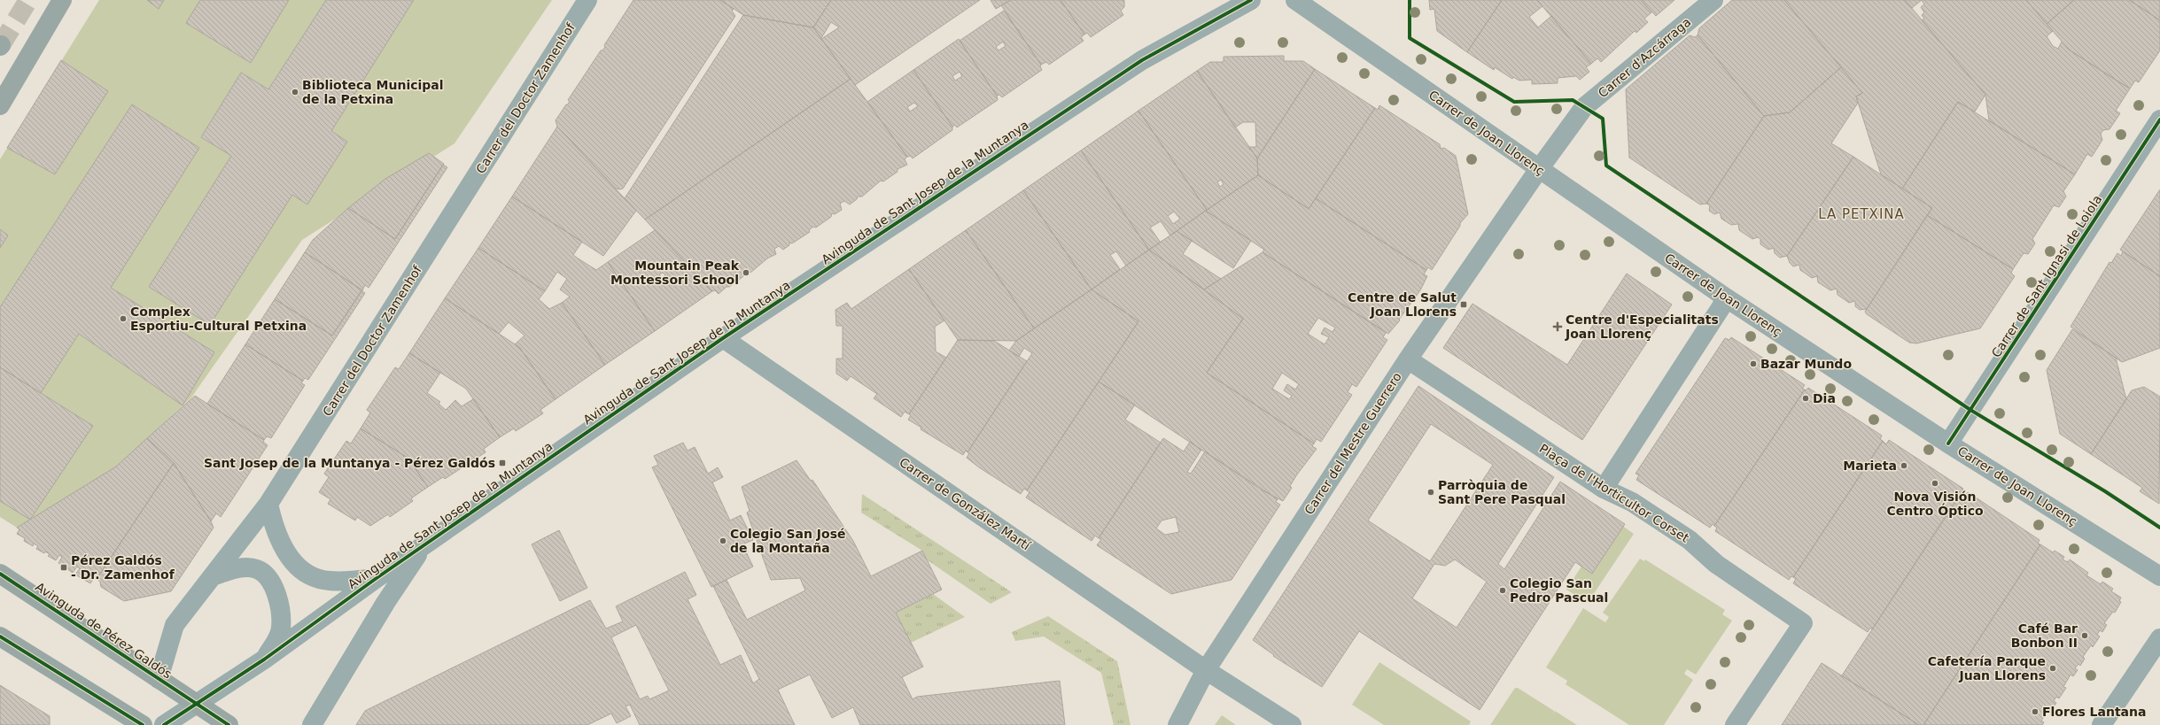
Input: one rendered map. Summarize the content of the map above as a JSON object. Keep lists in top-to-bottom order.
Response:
{
  "streets": {
    "main road": ["Avinguda de Pérez Galdós"],
    "street": [
      "Carrer d'Azcárraga",
      "Carrer del Doctor Zamenhof",
      "Carrer de Joan Llorenç",
      "Avinguda de Sant Josep de la Muntanya",
      "Carrer de Sant Ignasi de Loiola",
      "Carrer del Mestre Guerrero",
      "Plaça de l'Horticultor Corset",
      "Carrer de González Martí"
    ]
  },
  "crossings": [
    ["Carrer d'Azcárraga", "Carrer de Joan Llorenç"],
    ["Carrer d'Azcárraga", "Carrer del Mestre Guerrero"],
    ["Carrer del Doctor Zamenhof", "Avinguda de Sant Josep de la Muntanya"],
    ["Carrer del Doctor Zamenhof", "Avinguda de Pérez Galdós"],
    ["Carrer de Joan Llorenç", "Carrer de Sant Ignasi de Loiola"],
    ["Carrer de Joan Llorenç", "Carrer del Mestre Guerrero"],
    ["Avinguda de Sant Josep de la Muntanya", "Carrer de González Martí"],
    ["Avinguda de Sant Josep de la Muntanya", "Avinguda de Pérez Galdós"],
    ["Carrer del Mestre Guerrero", "Plaça de l'Horticultor Corset"],
    ["Carrer del Mestre Guerrero", "Carrer de González Martí"]
  ],
  "districts": ["LA PETXINA"],
  "places": {
    "other": [
      "Biblioteca Municipal de la Petxina",
      "Mountain Peak Montessori School",
      "Complex Esportiu-Cultural Petxina",
      "Bazar Mundo",
      "Dia",
      "Marieta",
      "Nova Visión Centro Óptico",
      "Parròquia de Sant Pere Pasqual",
      "Colegio San José de la Montaña",
      "Colegio San Pedro Pascual",
      "Café Bar Bonbon II",
      "Cafetería Parque Juan Llorens",
      "Flores Lantana"
    ],
    "transit": ["Centre de Salut Joan Llorens", "Sant Josep de la Muntanya - Pérez Galdós", "Pérez Galdós - Dr. Zamenhof"],
    "health": ["Centre d'Especialitats Joan Llorenç"]
  }
}
